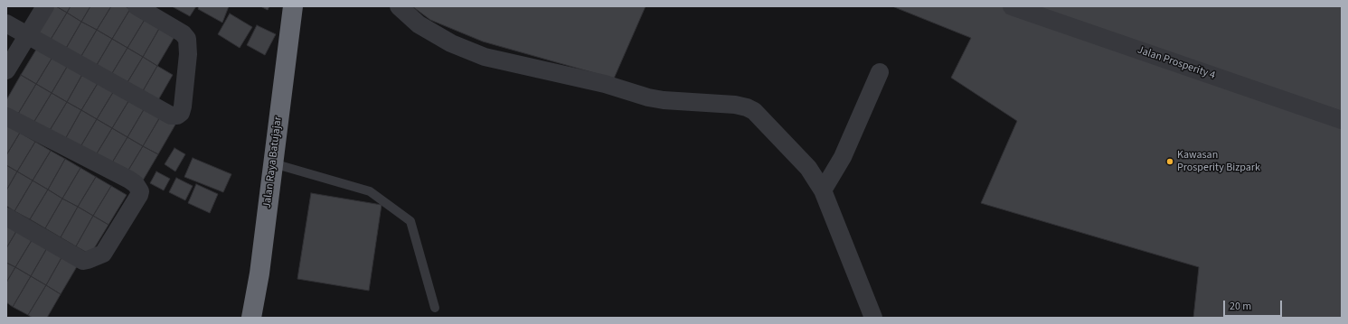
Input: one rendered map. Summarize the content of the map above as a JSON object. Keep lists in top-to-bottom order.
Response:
{
  "streets": {
    "highway": ["Jalan Raya Batujajar"],
    "street": ["Jalan Prosperity 4"]
  },
  "places": ["Kawasan Prosperity Bizpark"],
  "scale_bar": "20 m"
}
